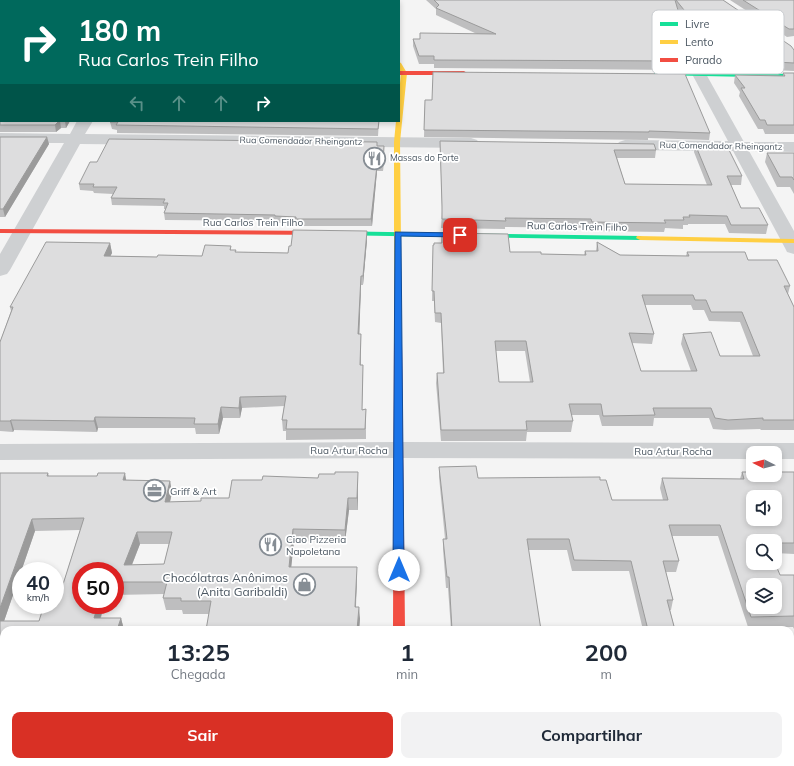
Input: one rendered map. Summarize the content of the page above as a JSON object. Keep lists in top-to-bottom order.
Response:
{
  "streets": {
    "street": ["Rua Comendador Rheingantz", "Rua Carlos Trein Filho", "Rua Artur Rocha"]
  },
  "places": {
    "restaurant": ["Massas do Forte", "Ciao Pizzeria Napoletana"],
    "office": ["Griff & Art"],
    "shop": ["Chocólatras Anônimos (Anita Garibaldi)"]
  },
  "legend": ["Livre", "Lento", "Parado"],
  "north": "left",
  "page": {
    "turn": ["180 m", "Rua Carlos Trein Filho"],
    "speed": "40 km/h",
    "limit": "50",
    "eta": [
      "13:25",
      "Chegada",
      "1",
      "min",
      "200",
      "m"
    ],
    "buttons": ["Sair", "Compartilhar"]
  }
}
